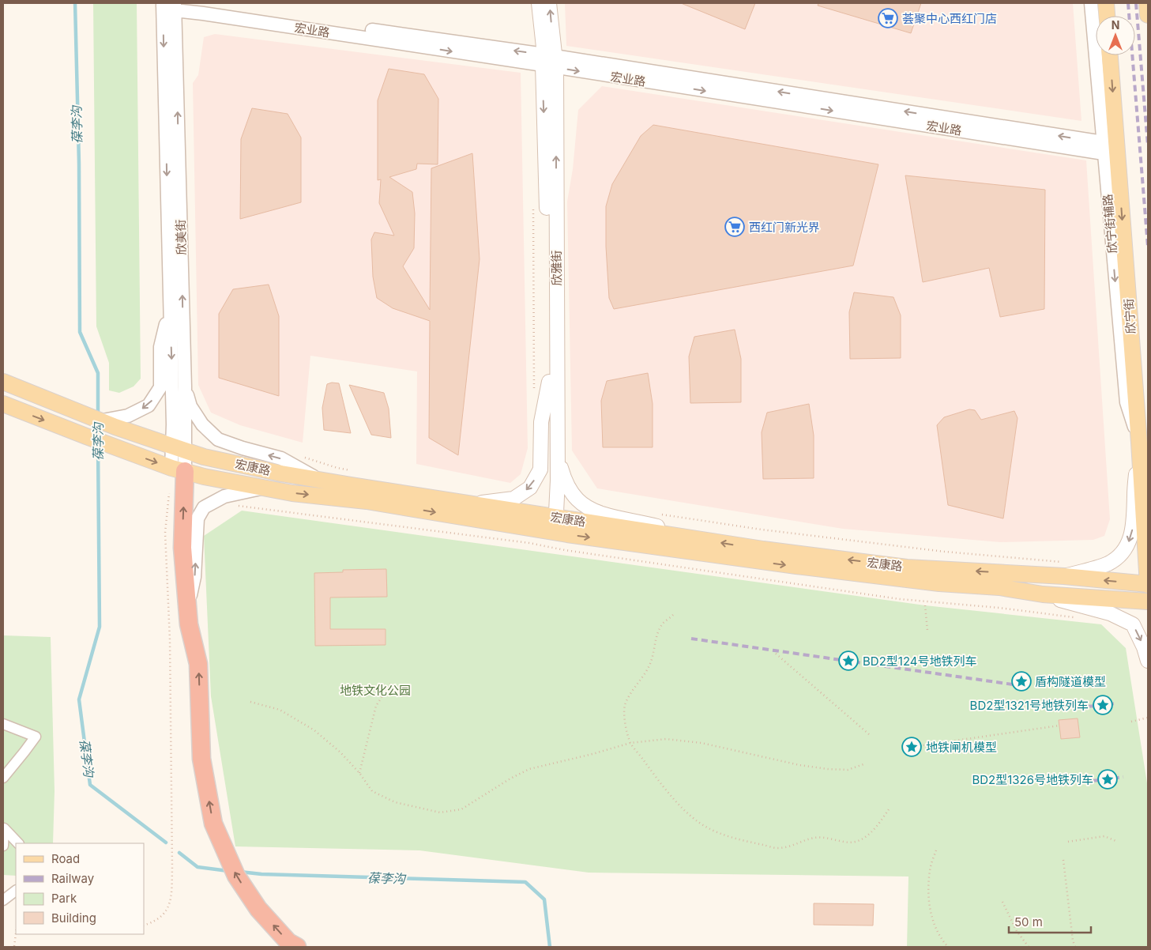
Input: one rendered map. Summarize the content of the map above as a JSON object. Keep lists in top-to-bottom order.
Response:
{
  "streets": {
    "main road": ["欣雅街", "欣宁街", "宏康路"],
    "street": ["宏业路", "欣宁街辅路", "欣美街"]
  },
  "crossings": [
    ["宏业路", "欣宁街辅路"],
    ["宏业路", "欣美街"],
    ["宏业路", "欣雅街"],
    ["欣宁街辅路", "欣宁街"],
    ["欣美街", "宏康路"],
    ["欣雅街", "宏康路"],
    ["欣宁街", "宏康路"]
  ],
  "one_way": ["欣宁街辅路", "欣宁街"],
  "water": ["葆李沟"],
  "parks": ["地铁文化公园"],
  "places": {
    "supermarket": ["荟聚中心西红门店", "西红门新光界"],
    "place": [
      "BD2型124号地铁列车",
      "盾构隧道模型",
      "BD2型1321号地铁列车",
      "地铁闸机模型",
      "BD2型1326号地铁列车"
    ]
  },
  "legend": [
    "Road",
    "Railway",
    "Park",
    "Building"
  ],
  "scale_bar": "50 m",
  "north": "top"
}
